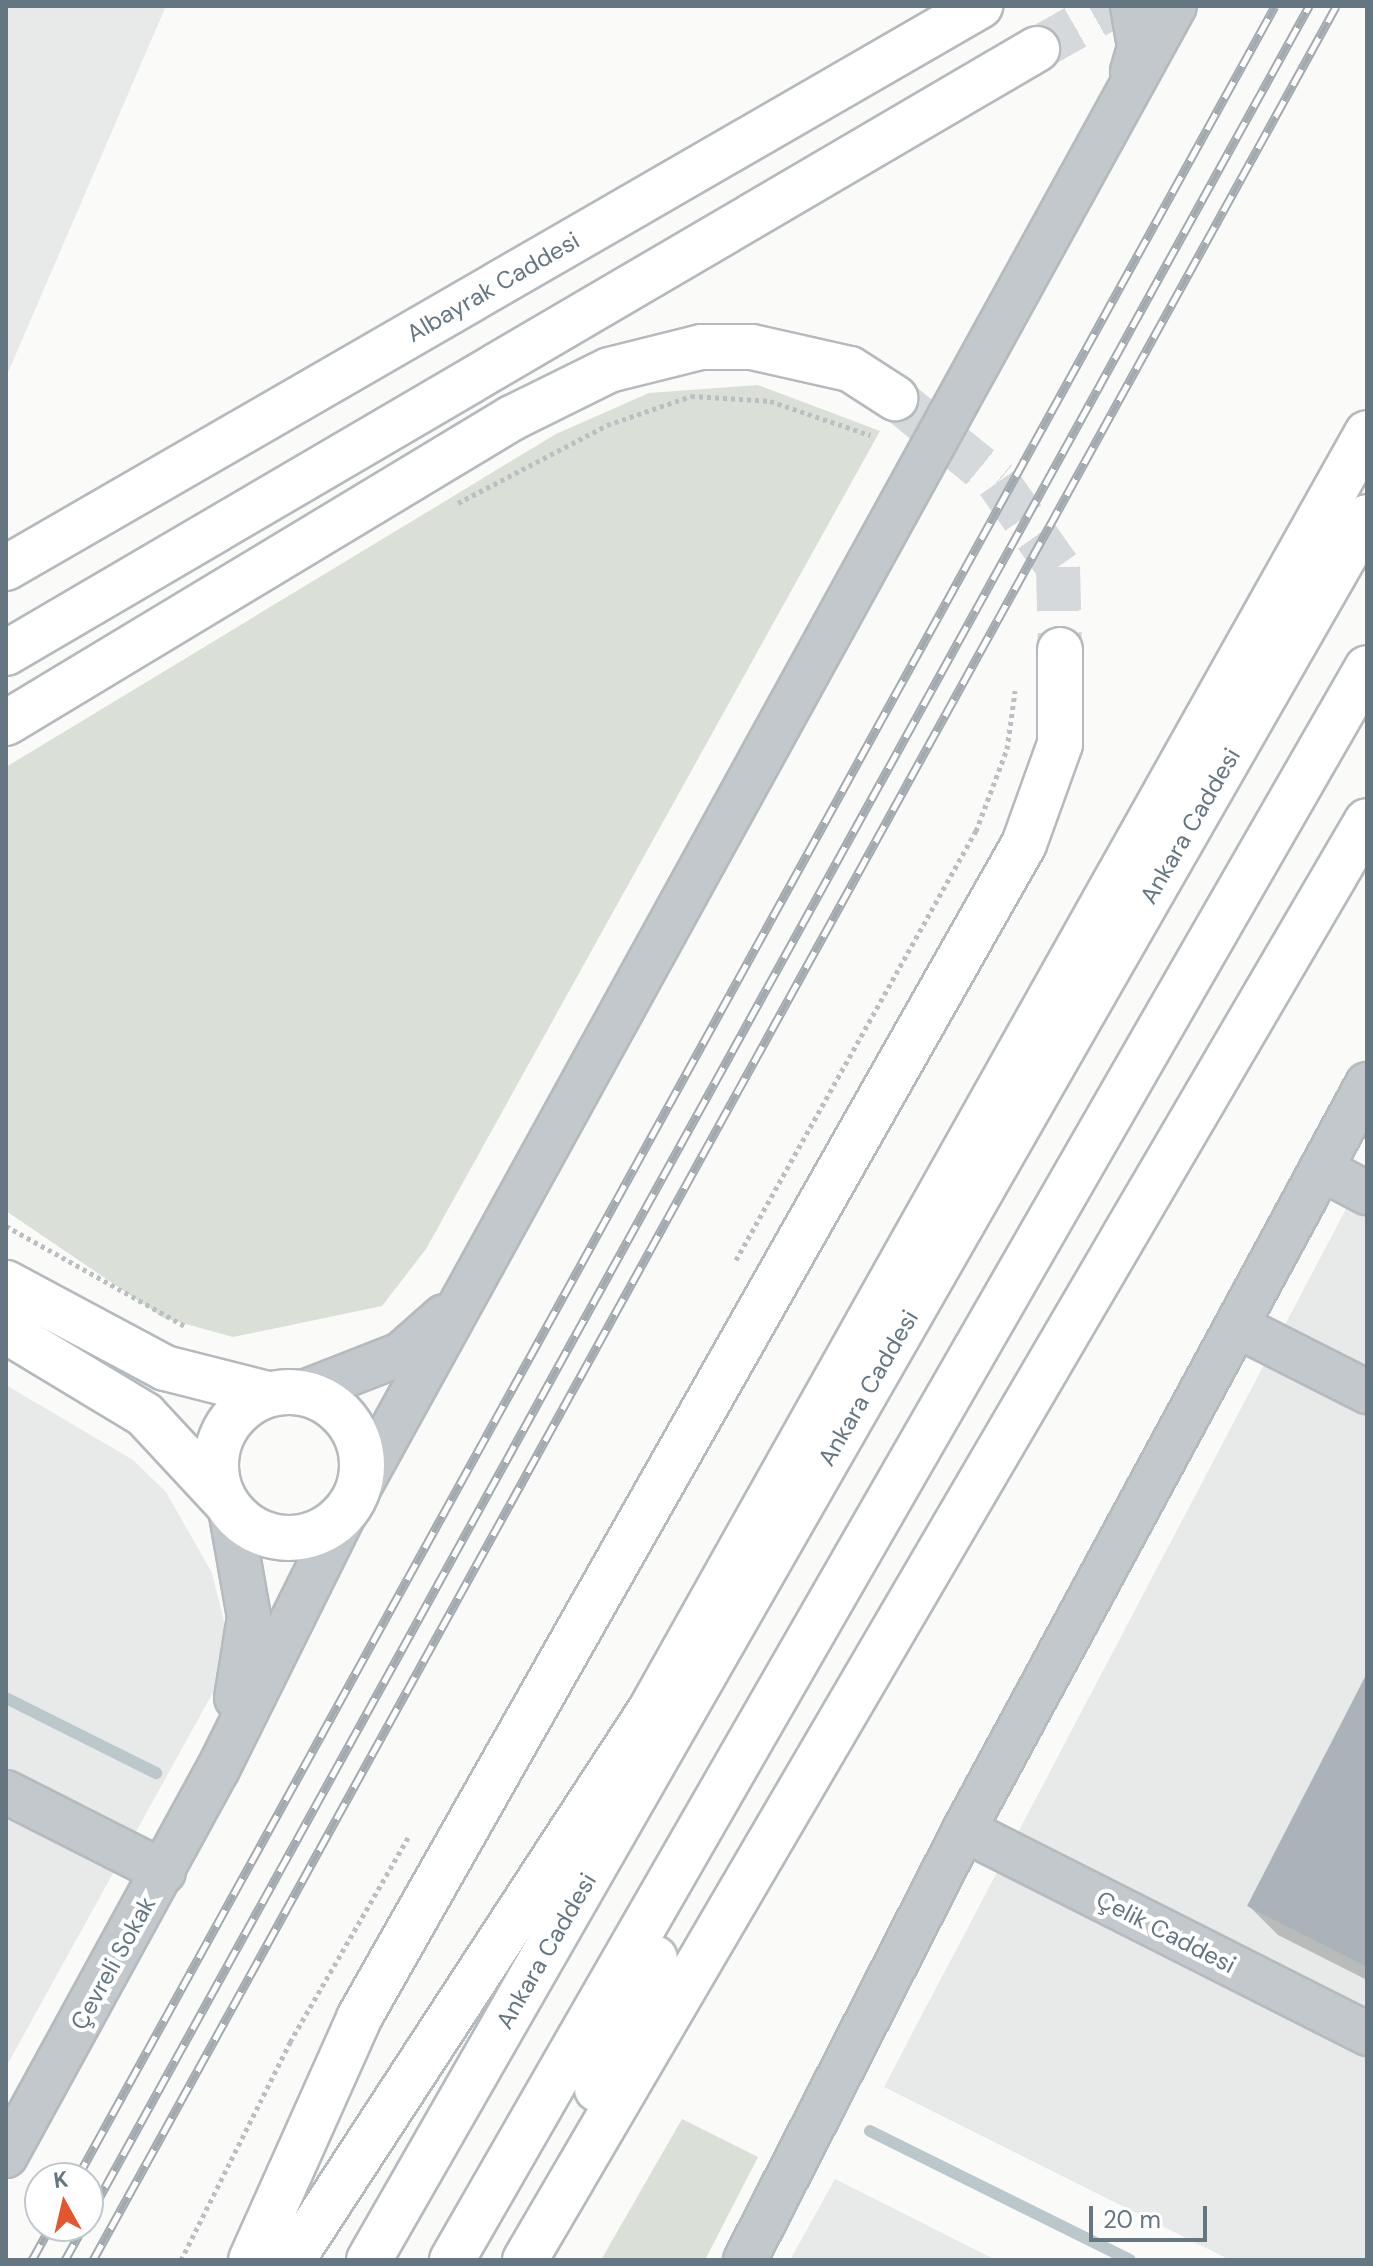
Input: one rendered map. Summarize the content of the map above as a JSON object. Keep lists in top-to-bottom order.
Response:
{
  "streets": {
    "main road": ["Albayrak Caddesi", "Ankara Caddesi"],
    "street": ["Çelik Caddesi", "Çevreli Sokak"]
  },
  "scale_bar": "20 m",
  "north": "top"
}
